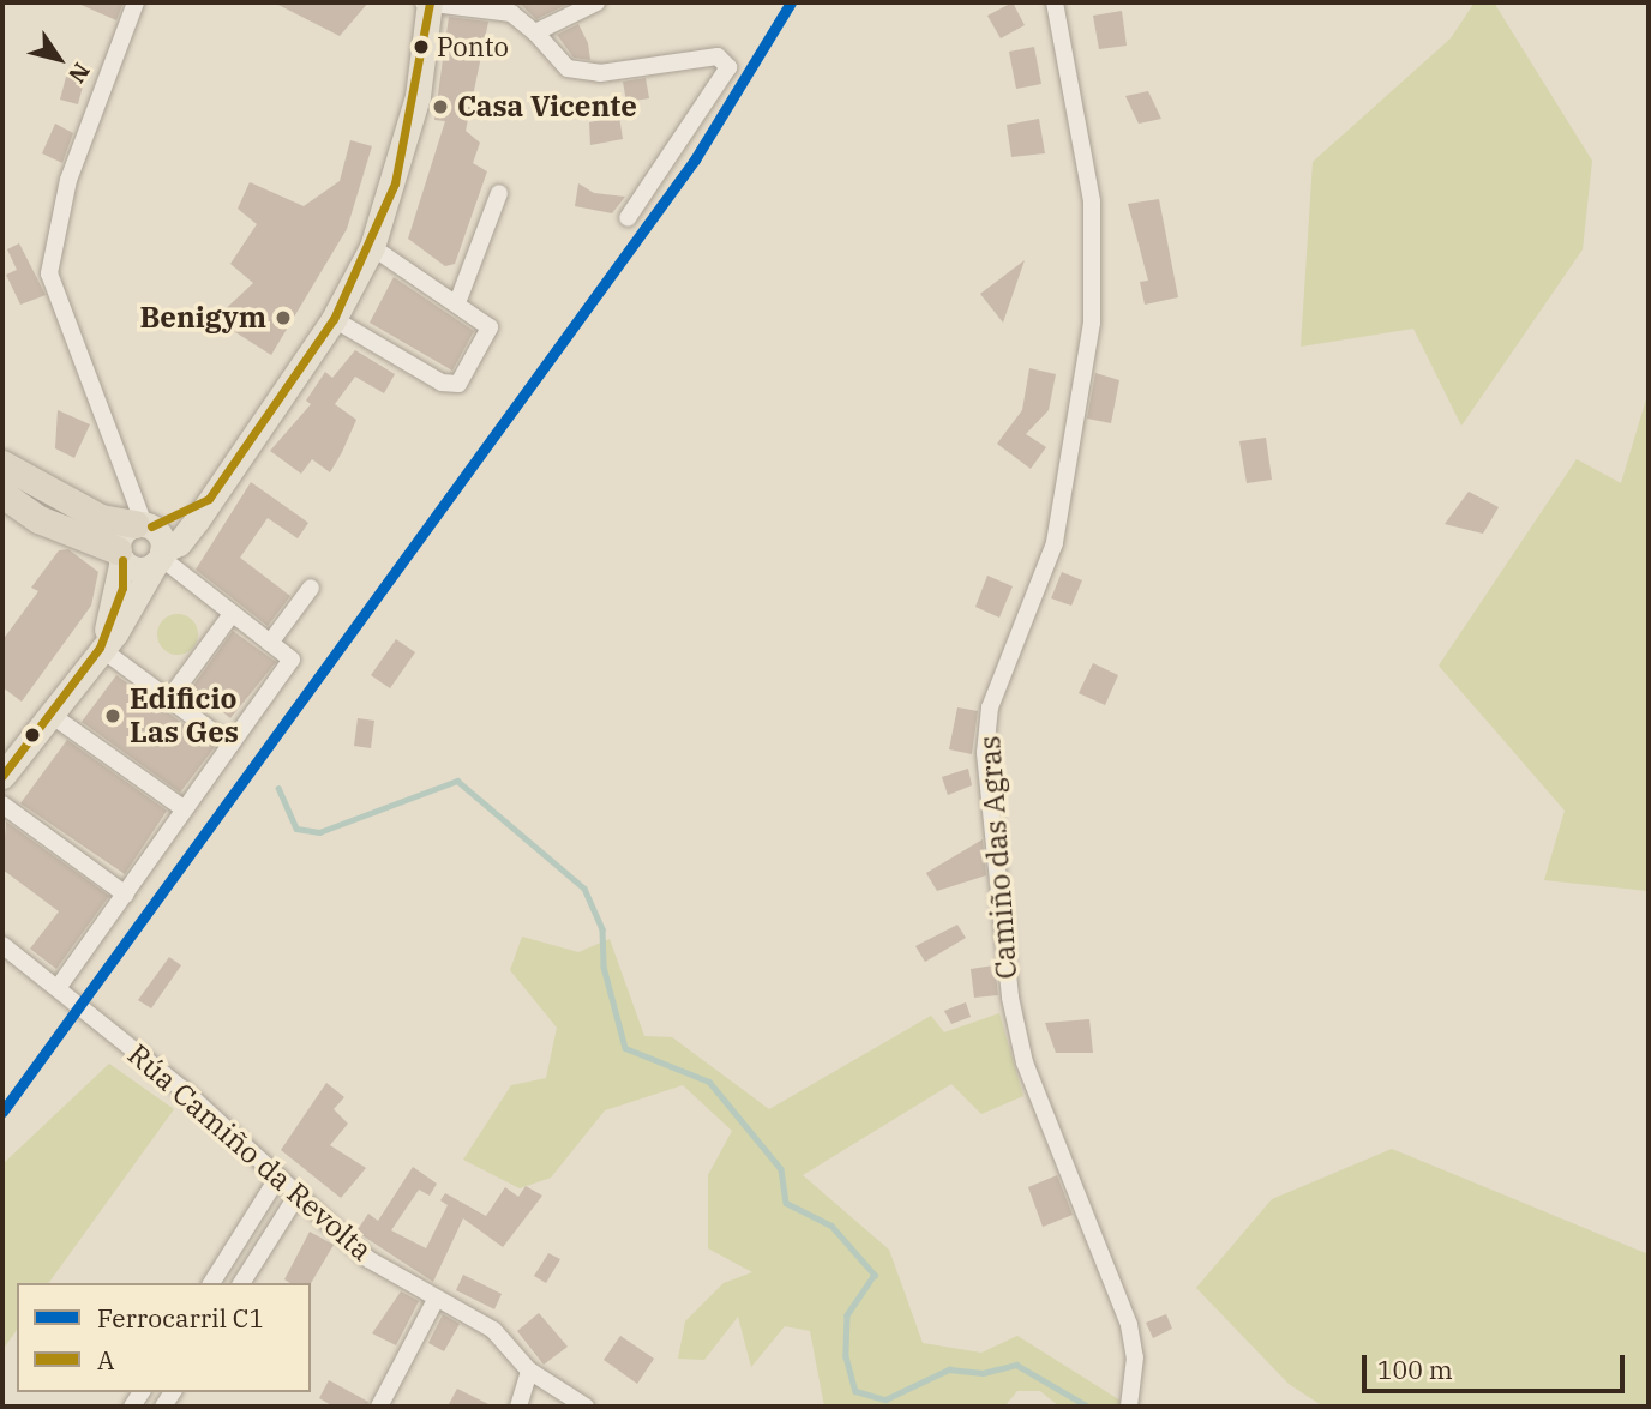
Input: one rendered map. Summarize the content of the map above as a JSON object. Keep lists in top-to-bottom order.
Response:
{
  "streets": {
    "street": ["Camiño das Agras", "Rúa Camiño da Revolta"]
  },
  "places": [
    "Ponto",
    "Casa Vicente",
    "Benigym",
    "Edificio Las Ges"
  ],
  "lines": ["rail line C1", "transit line A"],
  "legend": ["Ferrocarril C1", "A"],
  "scale_bar": "100 m",
  "north": "bottom right"
}
